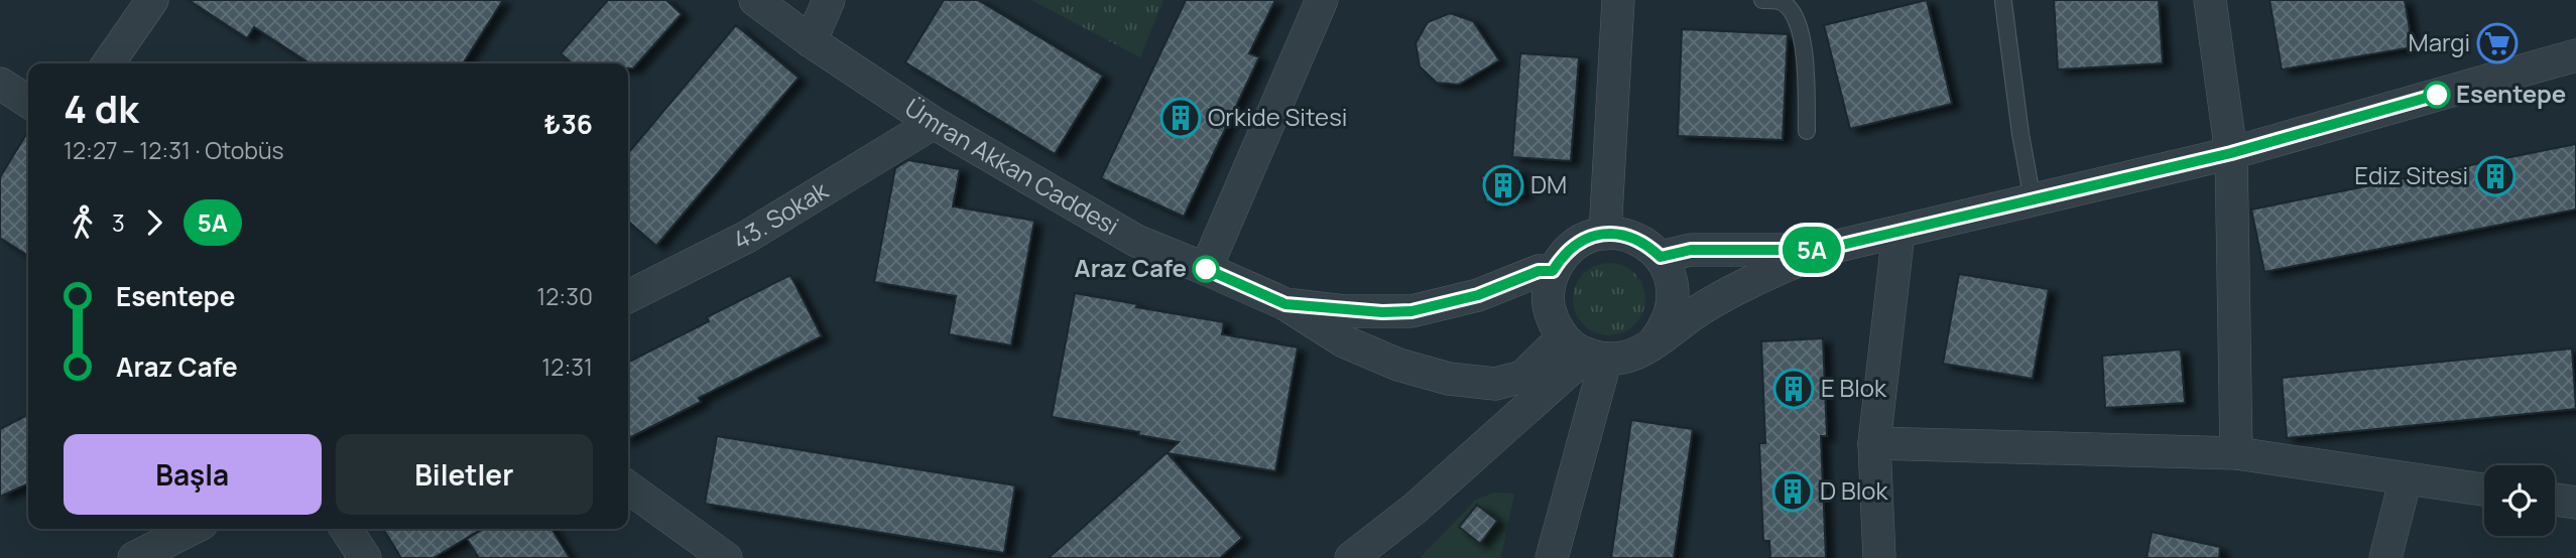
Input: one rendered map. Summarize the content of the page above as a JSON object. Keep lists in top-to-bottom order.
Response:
{
  "streets": {
    "street": ["Ümran Akkan Caddesi", "43. Sokak"]
  },
  "crossings": [
    ["Ümran Akkan Caddesi", "43. Sokak"]
  ],
  "places": {
    "supermarket": ["Margi"],
    "other": ["Esentepe", "Araz Cafe"],
    "building": [
      "Orkide Sitesi",
      "Ediz Sitesi",
      "DM",
      "E Blok",
      "D Blok"
    ]
  },
  "lines": ["bus line 5A"],
  "page": {
    "on_map": "5A",
    "heading": ["4 dk", "12:27 – 12:31 · Otobüs", "₺36"],
    "legs": ["3", "5A"],
    "list": [
      {
        "name": "Esentepe",
        "value": "12:30"
      },
      {
        "name": "Araz Cafe",
        "value": "12:31"
      }
    ],
    "buttons": ["Başla", "Biletler"]
  }
}
